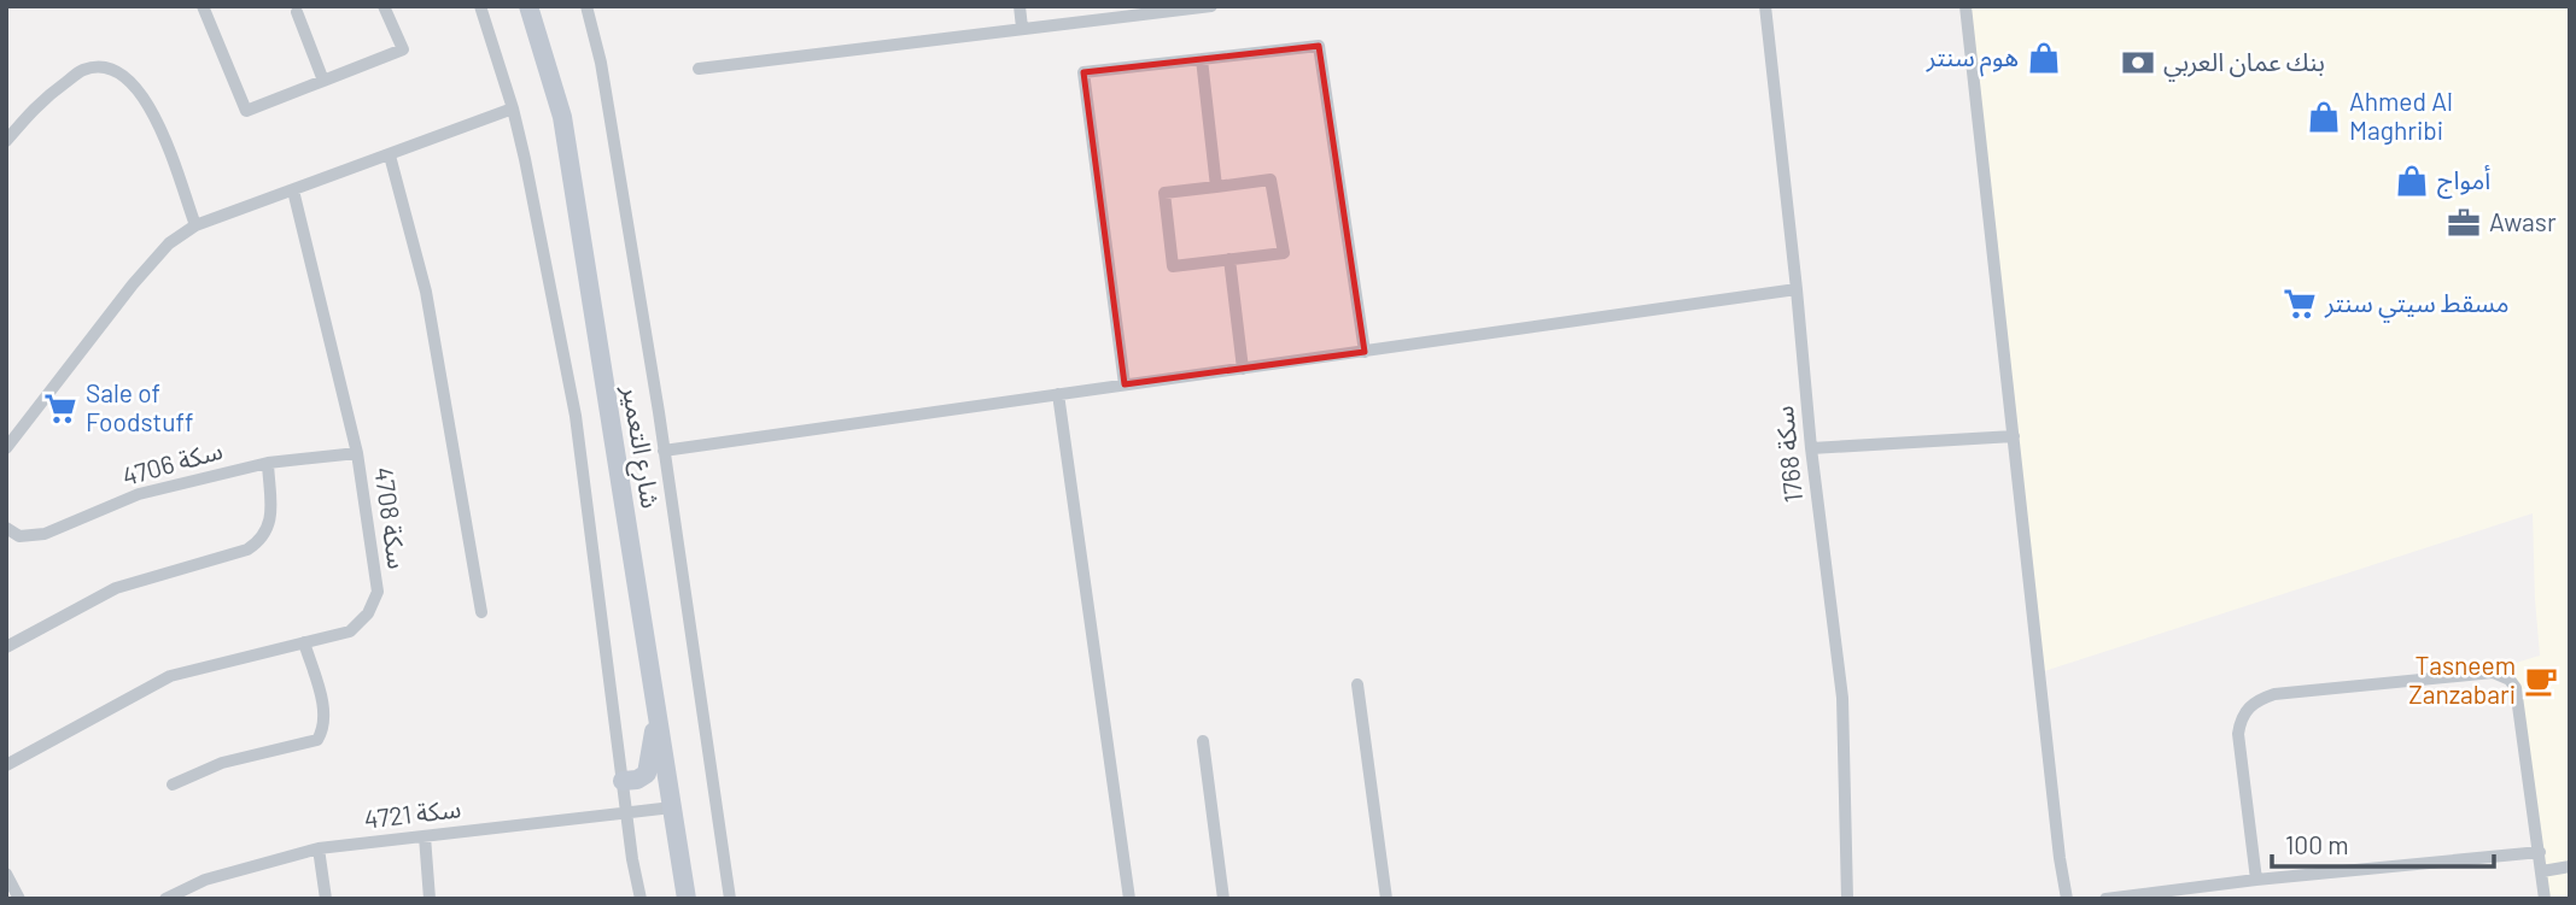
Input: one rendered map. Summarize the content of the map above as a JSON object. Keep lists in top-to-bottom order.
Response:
{
  "streets": {
    "main road": ["شارع التعمير"],
    "street": [
      "سكة 1768",
      "سكة 4706",
      "سكة 4708",
      "سكة 4721"
    ]
  },
  "crossings": [
    ["شارع التعمير", "سكة 4721"],
    ["سكة 4706", "سكة 4708"]
  ],
  "places": {
    "shop": ["هوم سنتر", "Ahmed Al Maghribi", "أمواج"],
    "bank": ["بنك عمان العربي"],
    "office": ["Awasr"],
    "supermarket": ["مسقط سيتي سنتر", "Sale of Foodstuff"],
    "cafe": ["Tasneem Zanzabari"]
  },
  "scale_bar": "100 m"
}
